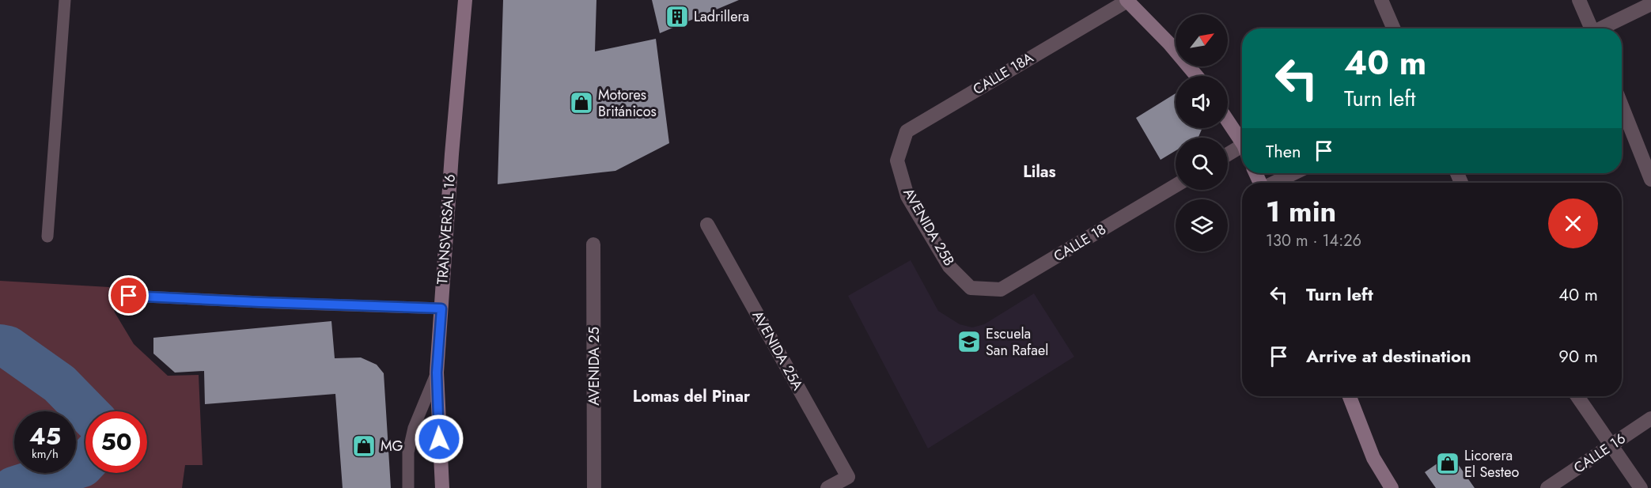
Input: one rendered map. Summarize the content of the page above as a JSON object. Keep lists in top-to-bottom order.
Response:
{
  "streets": {
    "main road": ["TRANSVERSAL 16"],
    "street": [
      "CALLE 18A",
      "AVENIDA 25B",
      "CALLE 18",
      "AVENIDA 25A",
      "AVENIDA 25",
      "CALLE 16"
    ]
  },
  "crossings": [
    ["CALLE 18A", "AVENIDA 25B"],
    ["AVENIDA 25B", "CALLE 18"]
  ],
  "districts": ["Lilas", "Lomas del Pinar"],
  "places": {
    "building": ["Ladrillera"],
    "shop": ["Motores Británicos", "MG", "Licorera El Sesteo"],
    "school or university": ["Escuela San Rafael"]
  },
  "north": "top right",
  "page": {
    "turn": ["40 m", "Turn left"],
    "then": "Then",
    "heading": ["1 min", "130 m · 14:26"],
    "list": [
      {
        "name": "Turn left",
        "value": "40 m"
      },
      {
        "name": "Arrive at destination",
        "value": "90 m"
      }
    ],
    "speed": "45 km/h",
    "limit": "50"
  }
}
